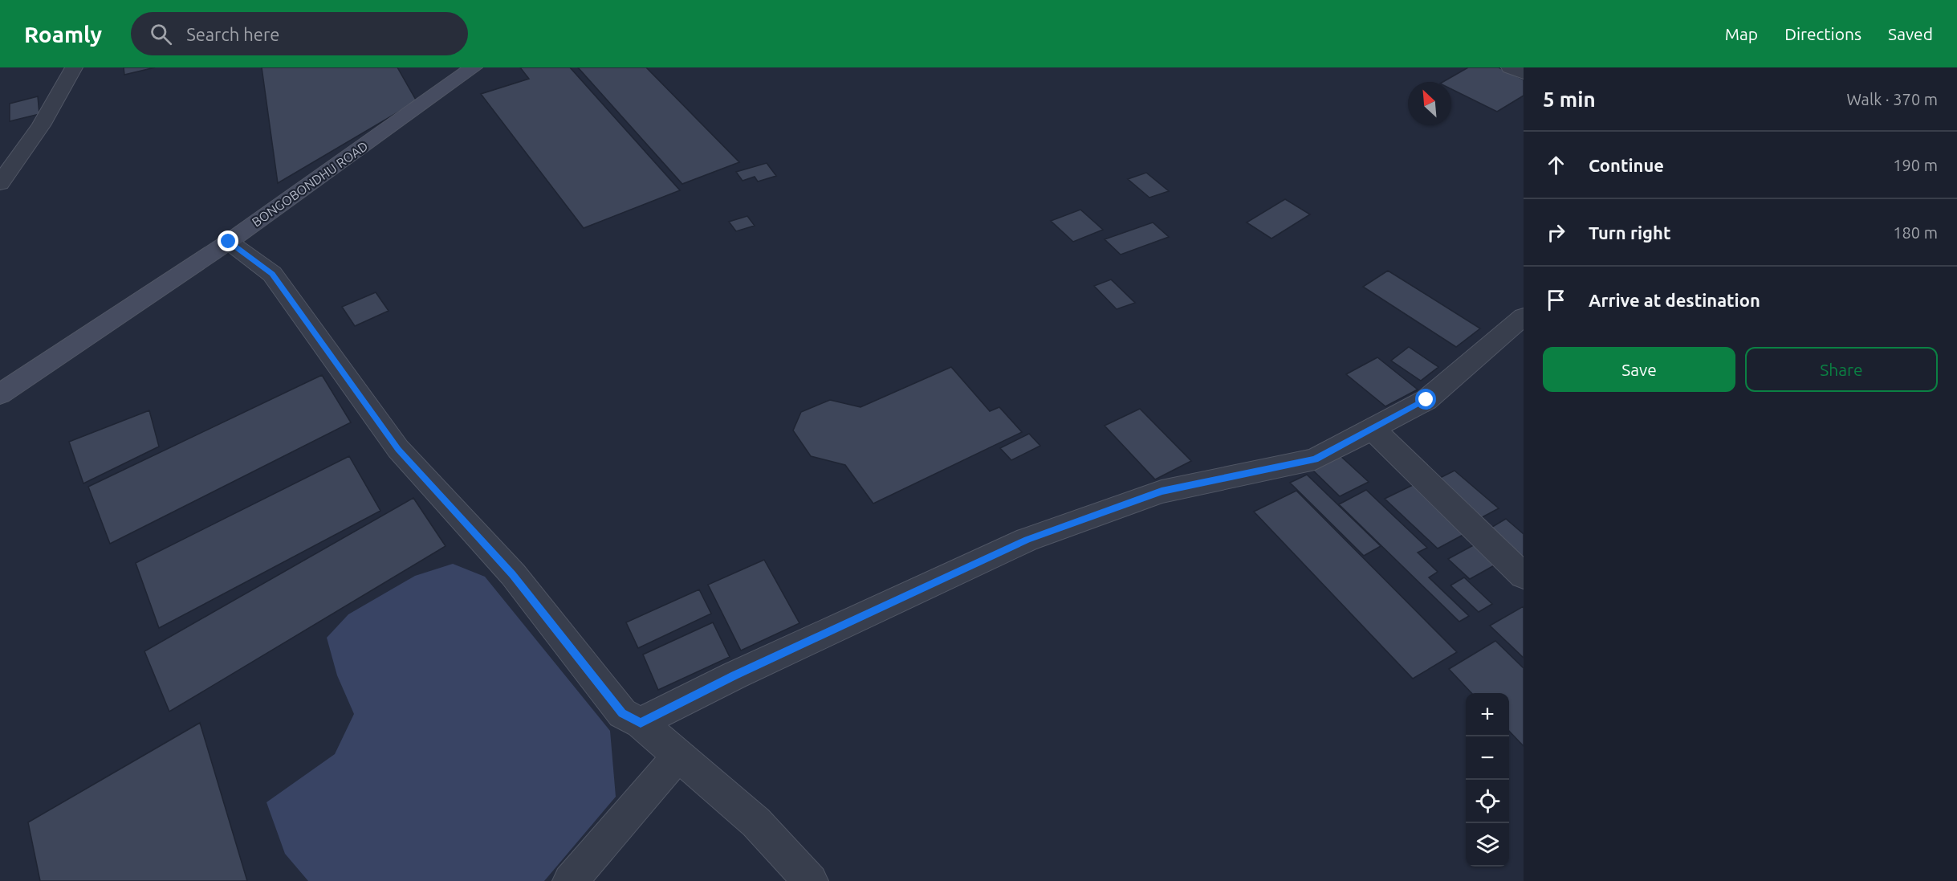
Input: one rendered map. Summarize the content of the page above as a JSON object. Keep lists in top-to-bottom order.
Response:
{
  "streets": {
    "street": ["BONGOBONDHU ROAD"]
  },
  "north": "top left",
  "page": {
    "header": "Roamly",
    "search": "Search here",
    "nav": ["Map", "Directions", "Saved"],
    "heading": ["5 min", "Walk · 370 m"],
    "list": [
      ["Continue", "190 m"],
      ["Turn right", "180 m"],
      "Arrive at destination"
    ],
    "buttons": ["Save", "Share"],
    "map_buttons": ["+", "−"]
  }
}
